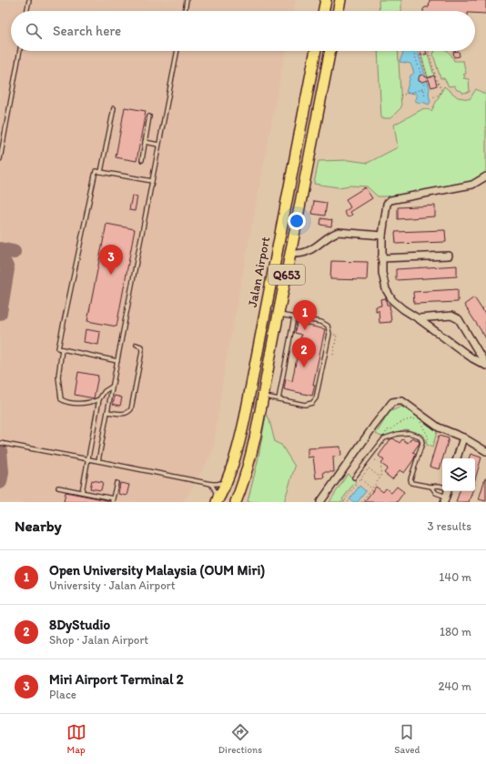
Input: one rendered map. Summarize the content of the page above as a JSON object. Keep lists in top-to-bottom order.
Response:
{
  "streets": {
    "main road": ["Jalan Airport", "Q653"]
  },
  "page": {
    "search": "Search here",
    "pins": ["3", "1", "2"],
    "heading": ["Nearby", "3 results"],
    "list": [
      {
        "mark": "1",
        "name": "Open University Malaysia (OUM Miri)",
        "note": "University · Jalan Airport",
        "value": "140 m"
      },
      {
        "mark": "2",
        "name": "8DyStudio",
        "note": "Shop · Jalan Airport",
        "value": "180 m"
      },
      {
        "mark": "3",
        "name": "Miri Airport Terminal 2",
        "note": "Place",
        "value": "240 m"
      }
    ],
    "nav": ["Map", "Directions", "Saved"]
  }
}
